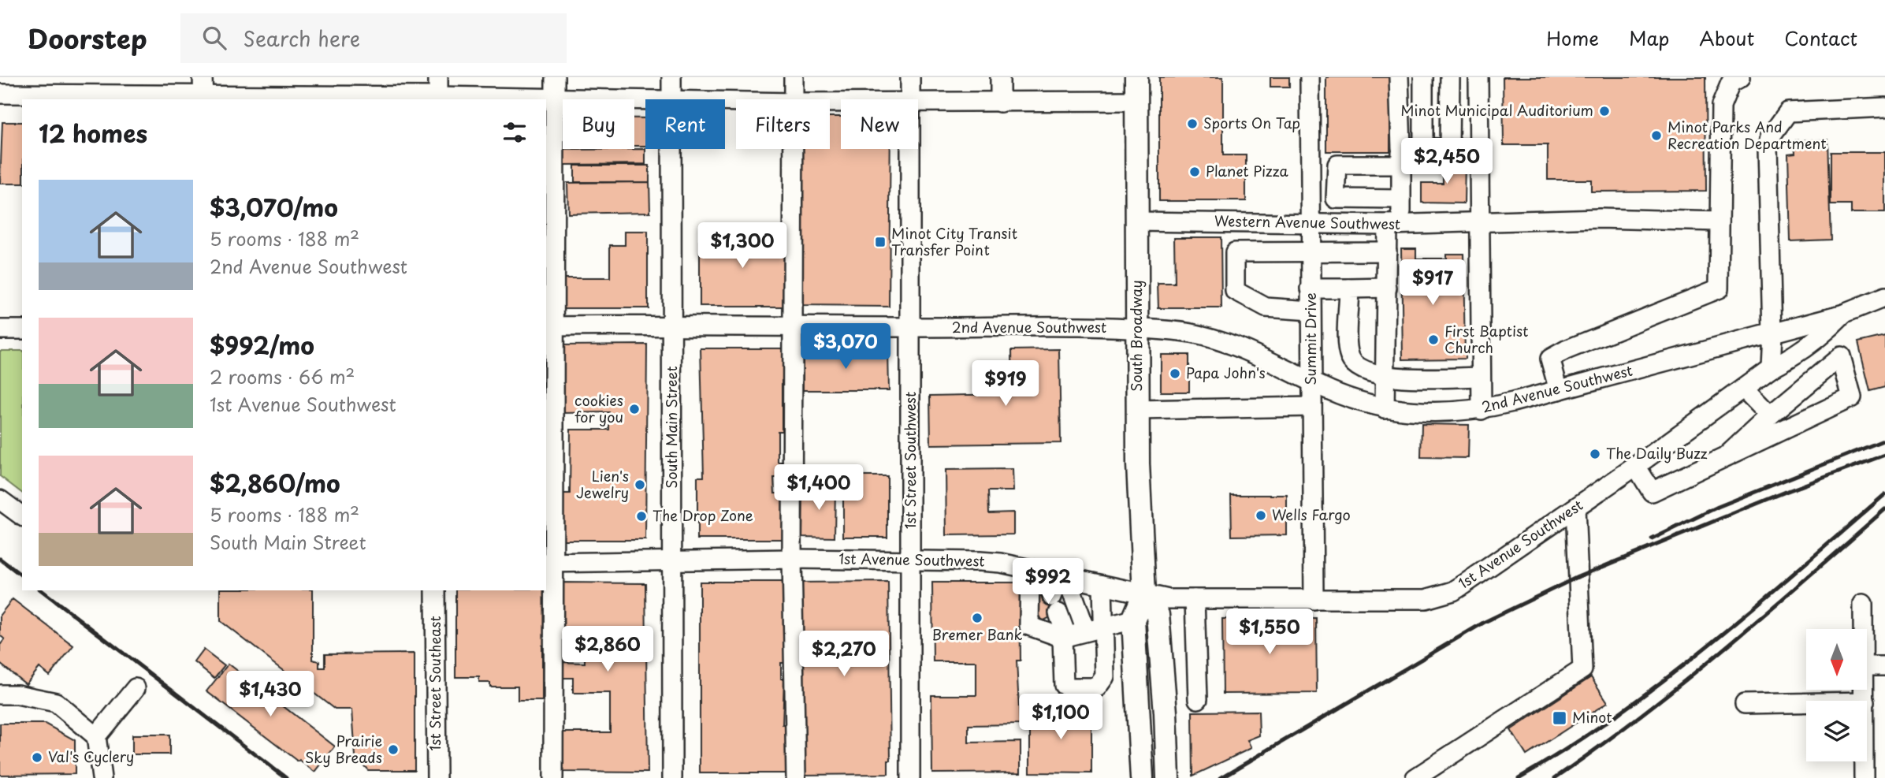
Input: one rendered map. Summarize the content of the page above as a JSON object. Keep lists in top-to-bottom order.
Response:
{
  "streets": {
    "main road": ["South Broadway"],
    "street": [
      "Western Avenue Southwest",
      "2nd Avenue Southwest",
      "Summit Drive",
      "South Main Street",
      "1st Street Southwest",
      "1st Avenue Southwest",
      "1st Street Southeast"
    ]
  },
  "crossings": [
    ["Western Avenue Southwest", "South Broadway"],
    ["Western Avenue Southwest", "Summit Drive"],
    ["2nd Avenue Southwest", "South Broadway"],
    ["2nd Avenue Southwest", "Summit Drive"],
    ["2nd Avenue Southwest", "South Main Street"],
    ["2nd Avenue Southwest", "1st Street Southwest"],
    ["2nd Avenue Southwest", "1st Avenue Southwest"],
    ["South Broadway", "1st Avenue Southwest"],
    ["Summit Drive", "1st Avenue Southwest"],
    ["South Main Street", "1st Avenue Southwest"],
    ["1st Street Southwest", "1st Avenue Southwest"]
  ],
  "places": {
    "other": [
      "Minot Municipal Auditorium",
      "Sports On Tap",
      "Minot Parks And Recreation Department",
      "Planet Pizza",
      "First Baptist Church",
      "Papa John's",
      "cookies for you",
      "The Daily Buzz",
      "Lien's Jewelry",
      "Wells Fargo",
      "The Drop Zone",
      "Bremer Bank",
      "Prairie Sky Breads",
      "Val's Cyclery"
    ],
    "transit": ["Minot City Transit Transfer Point", "Minot"]
  },
  "north": "bottom",
  "page": {
    "header": "Doorstep",
    "search": "Search here",
    "nav": [
      "Home",
      "Map",
      "About",
      "Contact"
    ],
    "chip": [
      "Buy",
      "Rent",
      "Filters",
      "New"
    ],
    "heading": "12 homes",
    "price": [
      "$2,450",
      "$1,300",
      "$917",
      "$3,070",
      "$919",
      "$1,400",
      "$992",
      "$1,550",
      "$2,860",
      "$2,270",
      "$1,430",
      "$1,100"
    ],
    "list": [
      {
        "name": "$3,070/mo",
        "note": "5 rooms · 188 m² · 2nd Avenue Southwest"
      },
      {
        "name": "$992/mo",
        "note": "2 rooms · 66 m² · 1st Avenue Southwest"
      },
      {
        "name": "$2,860/mo",
        "note": "5 rooms · 188 m² · South Main Street"
      }
    ]
  }
}
